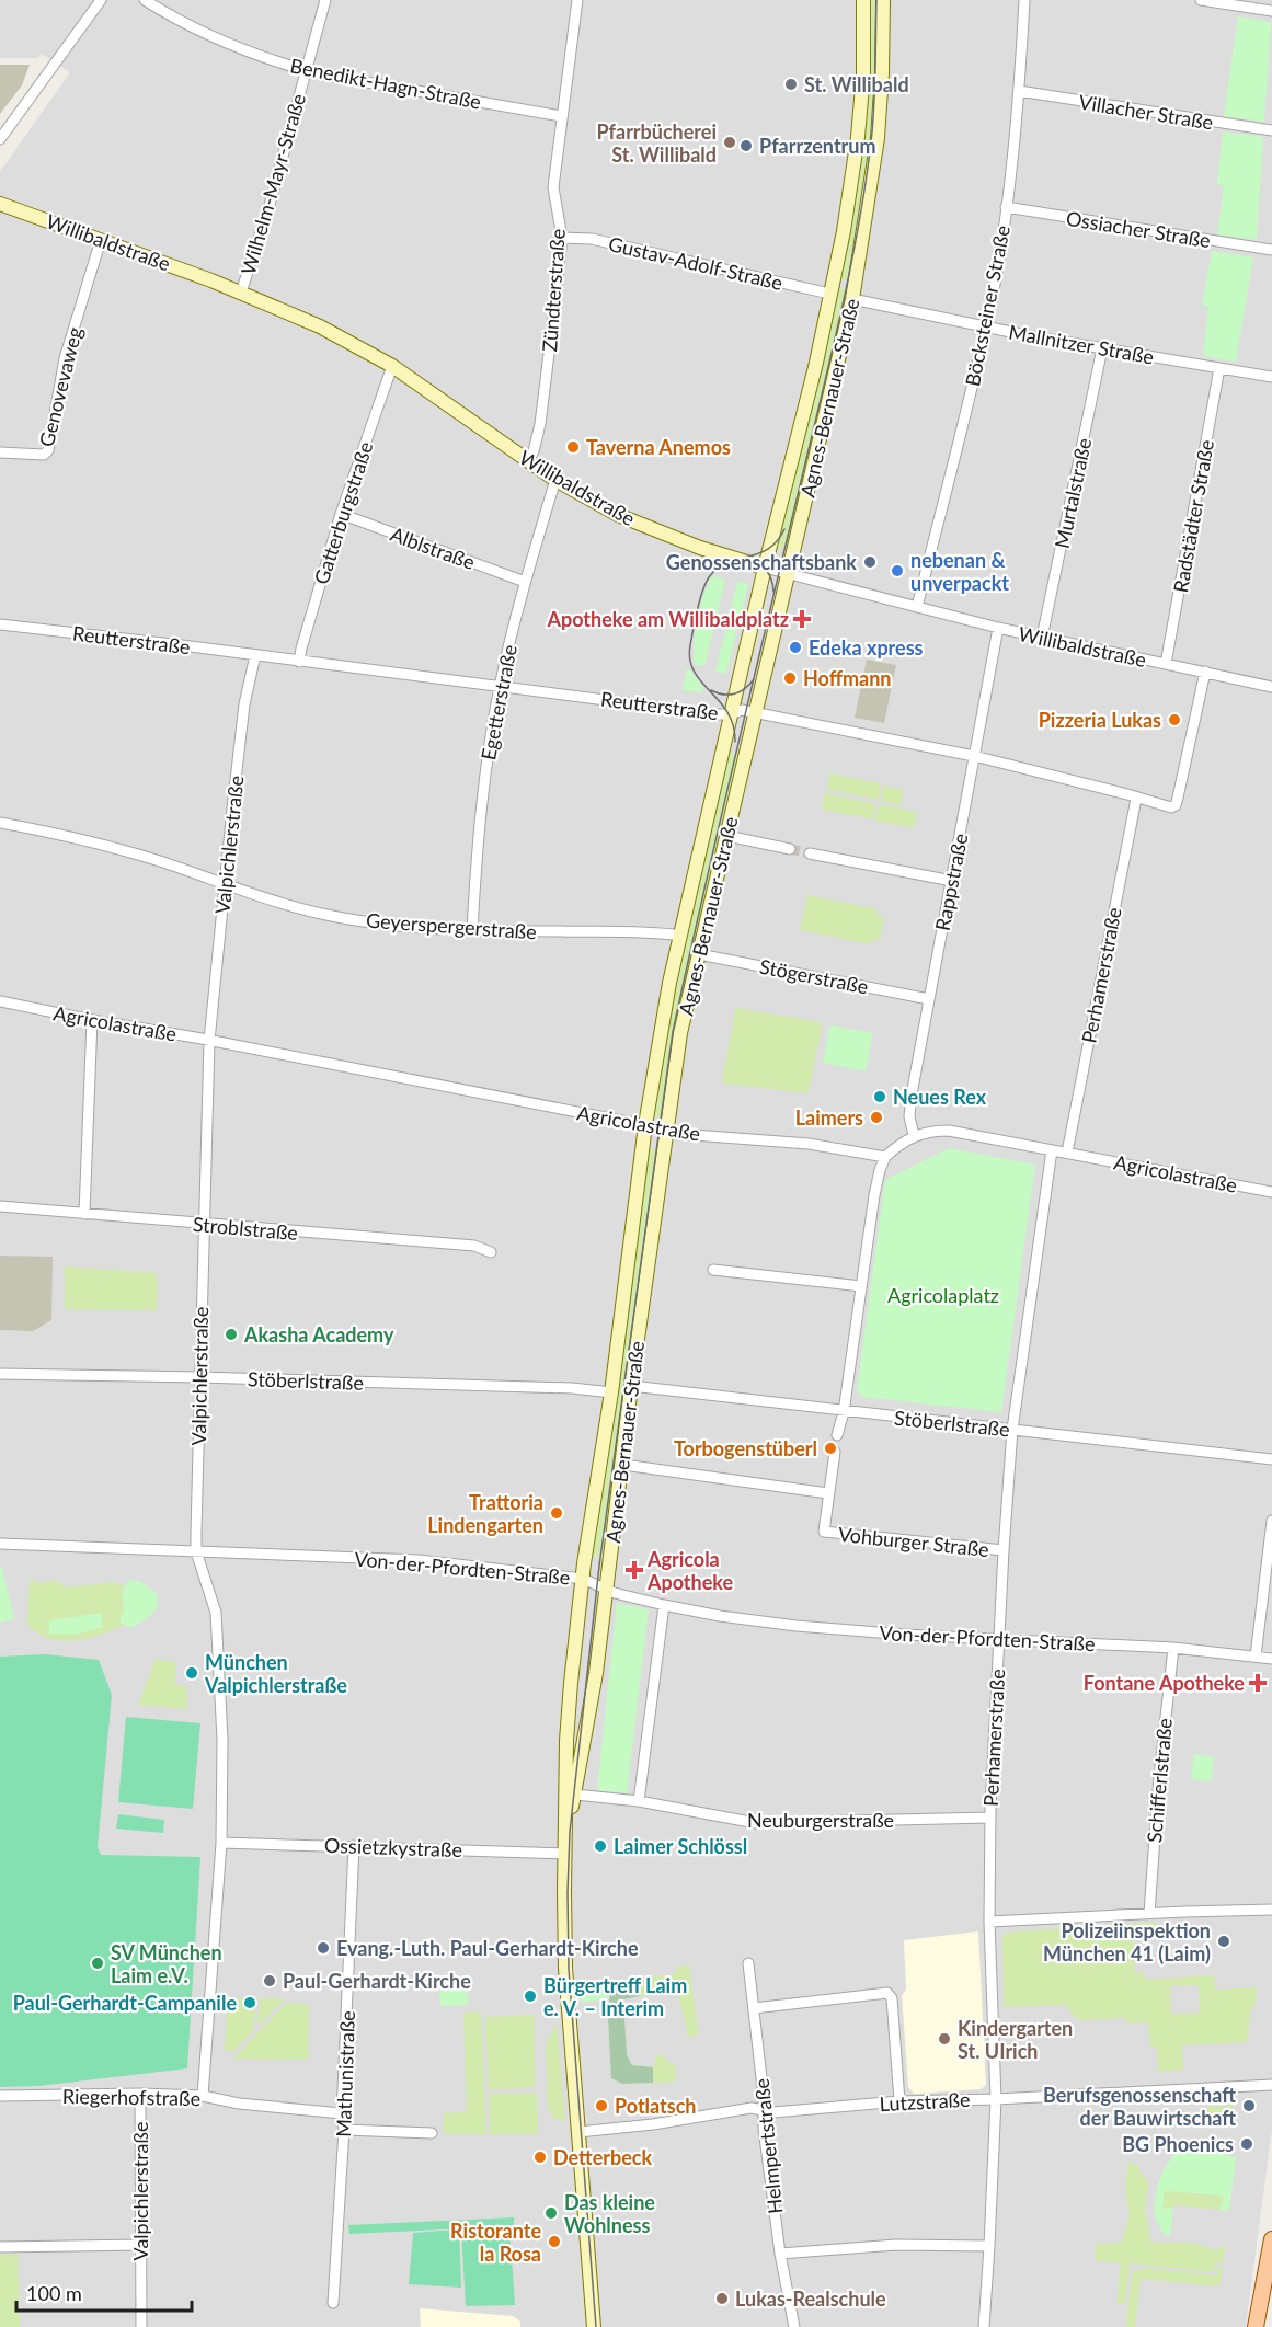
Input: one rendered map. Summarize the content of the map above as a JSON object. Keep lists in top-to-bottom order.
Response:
{
  "streets": {
    "main road": ["Willibaldstraße", "Agnes-Bernauer-Straße"],
    "street": [
      "Benedikt-Hagn-Straße",
      "Villacher Straße",
      "Wilhelm-Mayr-Straße",
      "Ossiacher Straße",
      "Gustav-Adolf-Straße",
      "Zündterstraße",
      "Böcksteiner Straße",
      "Mallnitzer Straße",
      "Genovevaweg",
      "Murtalstraße",
      "Gatterburgstraße",
      "Radstädter Straße",
      "Alblstraße",
      "Reutterstraße",
      "Egetterstraße",
      "Valpichlerstraße",
      "Rappstraße",
      "Geyerspergerstraße",
      "Perhamerstraße",
      "Stögerstraße",
      "Agricolastraße",
      "Stroblstraße",
      "Stöberlstraße",
      "Vohburger Straße",
      "Von-der-Pfordten-Straße",
      "Schifferlstraße",
      "Neuburgerstraße",
      "Ossietzkystraße",
      "Mathunistraße",
      "Riegerhofstraße",
      "Lutzstraße",
      "Helmpertstraße"
    ]
  },
  "crossings": [
    ["Benedikt-Hagn-Straße", "Wilhelm-Mayr-Straße"],
    ["Benedikt-Hagn-Straße", "Zündterstraße"],
    ["Villacher Straße", "Böcksteiner Straße"],
    ["Wilhelm-Mayr-Straße", "Willibaldstraße"],
    ["Ossiacher Straße", "Böcksteiner Straße"],
    ["Willibaldstraße", "Zündterstraße"],
    ["Willibaldstraße", "Böcksteiner Straße"],
    ["Willibaldstraße", "Genovevaweg"],
    ["Willibaldstraße", "Agnes-Bernauer-Straße"],
    ["Willibaldstraße", "Murtalstraße"],
    ["Willibaldstraße", "Gatterburgstraße"],
    ["Willibaldstraße", "Radstädter Straße"],
    ["Willibaldstraße", "Reutterstraße"],
    ["Willibaldstraße", "Egetterstraße"],
    ["Willibaldstraße", "Rappstraße"],
    ["Gustav-Adolf-Straße", "Zündterstraße"],
    ["Gustav-Adolf-Straße", "Agnes-Bernauer-Straße"],
    ["Böcksteiner Straße", "Mallnitzer Straße"],
    ["Mallnitzer Straße", "Agnes-Bernauer-Straße"],
    ["Mallnitzer Straße", "Murtalstraße"],
    ["Mallnitzer Straße", "Radstädter Straße"],
    ["Agnes-Bernauer-Straße", "Reutterstraße"],
    ["Agnes-Bernauer-Straße", "Geyerspergerstraße"],
    ["Agnes-Bernauer-Straße", "Stögerstraße"],
    ["Agnes-Bernauer-Straße", "Agricolastraße"],
    ["Agnes-Bernauer-Straße", "Stöberlstraße"],
    ["Agnes-Bernauer-Straße", "Von-der-Pfordten-Straße"],
    ["Agnes-Bernauer-Straße", "Neuburgerstraße"],
    ["Agnes-Bernauer-Straße", "Ossietzkystraße"],
    ["Agnes-Bernauer-Straße", "Lutzstraße"],
    ["Gatterburgstraße", "Alblstraße"],
    ["Gatterburgstraße", "Reutterstraße"],
    ["Alblstraße", "Egetterstraße"],
    ["Reutterstraße", "Egetterstraße"],
    ["Reutterstraße", "Valpichlerstraße"],
    ["Reutterstraße", "Rappstraße"],
    ["Reutterstraße", "Perhamerstraße"],
    ["Egetterstraße", "Geyerspergerstraße"],
    ["Valpichlerstraße", "Geyerspergerstraße"],
    ["Valpichlerstraße", "Agricolastraße"],
    ["Valpichlerstraße", "Stroblstraße"],
    ["Valpichlerstraße", "Stöberlstraße"],
    ["Valpichlerstraße", "Von-der-Pfordten-Straße"],
    ["Valpichlerstraße", "Ossietzkystraße"],
    ["Valpichlerstraße", "Riegerhofstraße"],
    ["Rappstraße", "Stögerstraße"],
    ["Rappstraße", "Agricolastraße"],
    ["Perhamerstraße", "Agricolastraße"],
    ["Perhamerstraße", "Stöberlstraße"],
    ["Perhamerstraße", "Vohburger Straße"],
    ["Perhamerstraße", "Von-der-Pfordten-Straße"],
    ["Perhamerstraße", "Neuburgerstraße"],
    ["Perhamerstraße", "Lutzstraße"],
    ["Von-der-Pfordten-Straße", "Schifferlstraße"],
    ["Ossietzkystraße", "Mathunistraße"],
    ["Mathunistraße", "Riegerhofstraße"],
    ["Lutzstraße", "Helmpertstraße"]
  ],
  "parks": ["Agricolaplatz"],
  "places": {
    "other": [
      "St. Willibald",
      "Pfarrbücherei St. Willibald",
      "Pfarrzentrum",
      "Taverna Anemos",
      "Genossenschaftsbank",
      "nebenan & unverpackt",
      "Edeka xpress",
      "Hoffmann",
      "Pizzeria Lukas",
      "Neues Rex",
      "Laimers",
      "Akasha Academy",
      "Torbogenstüberl",
      "Trattoria Lindengarten",
      "München Valpichlerstraße",
      "Laimer Schlössl",
      "Polizeiinspektion München 41 (Laim)",
      "Evang.-Luth. Paul-Gerhardt-Kirche",
      "SV München Laim e.V.",
      "Paul-Gerhardt-Kirche",
      "Bürgertreff Laim e. V. – Interim",
      "Paul-Gerhardt-Campanile",
      "Kindergarten St. UIrich",
      "Potlatsch",
      "Berufsgenossenschaft der Bauwirtschaft",
      "BG Phoenics",
      "Detterbeck",
      "Das kleine Wohlness",
      "Ristorante la Rosa",
      "Lukas-Realschule"
    ],
    "health": ["Apotheke am Willibaldplatz", "Agricola Apotheke", "Fontane Apotheke"]
  },
  "scale_bar": "100 m"
}
